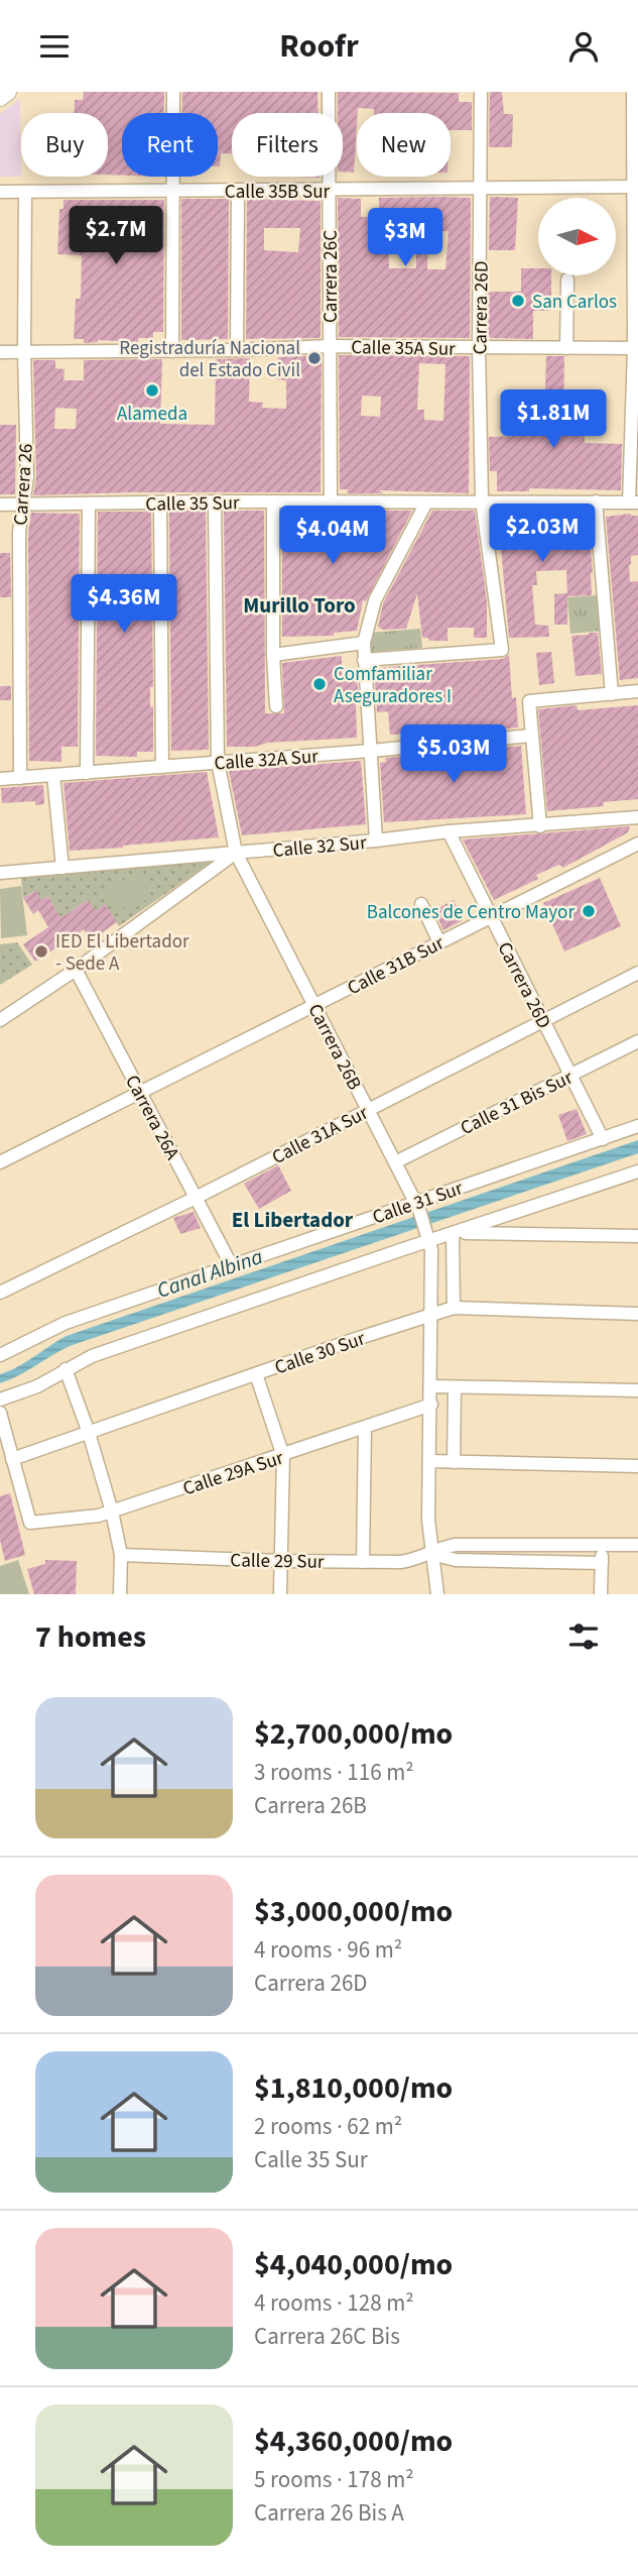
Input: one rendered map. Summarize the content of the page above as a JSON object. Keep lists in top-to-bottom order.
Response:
{
  "streets": {
    "street": [
      "Calle 35B Sur",
      "Carrera 26C",
      "Carrera 26D",
      "Calle 35A Sur",
      "Carrera 26",
      "Calle 35 Sur",
      "Calle 32A Sur",
      "Calle 32 Sur",
      "Calle 31B Sur",
      "Carrera 26B",
      "Calle 31 Bis Sur",
      "Carrera 26A",
      "Calle 31A Sur",
      "Calle 31 Sur",
      "Calle 30 Sur",
      "Calle 29A Sur",
      "Calle 29 Sur"
    ]
  },
  "crossings": [
    ["Calle 35B Sur", "Carrera 26C"],
    ["Calle 35B Sur", "Carrera 26D"],
    ["Calle 35B Sur", "Carrera 26"],
    ["Carrera 26C", "Calle 35A Sur"],
    ["Carrera 26C", "Calle 35 Sur"],
    ["Carrera 26D", "Calle 35A Sur"],
    ["Carrera 26D", "Calle 35 Sur"],
    ["Carrera 26D", "Calle 32 Sur"],
    ["Carrera 26D", "Calle 31B Sur"],
    ["Carrera 26D", "Calle 31 Bis Sur"],
    ["Carrera 26D", "Calle 31A Sur"],
    ["Carrera 26D", "Calle 31 Sur"],
    ["Calle 35A Sur", "Carrera 26"],
    ["Carrera 26", "Calle 35 Sur"],
    ["Carrera 26", "Calle 32A Sur"],
    ["Calle 35 Sur", "Carrera 26B"],
    ["Calle 32A Sur", "Carrera 26B"],
    ["Calle 32 Sur", "Carrera 26B"],
    ["Calle 31B Sur", "Carrera 26B"],
    ["Calle 31B Sur", "Carrera 26A"],
    ["Carrera 26B", "Calle 31 Bis Sur"],
    ["Carrera 26B", "Calle 31A Sur"],
    ["Carrera 26B", "Calle 31 Sur"],
    ["Carrera 26B", "Calle 30 Sur"],
    ["Carrera 26B", "Calle 29A Sur"],
    ["Carrera 26B", "Calle 29 Sur"],
    ["Carrera 26A", "Calle 31A Sur"],
    ["Carrera 26A", "Calle 31 Sur"],
    ["Calle 30 Sur", "Calle 29A Sur"]
  ],
  "districts": ["Murillo Toro", "El Libertador"],
  "water": ["Canal Albina"],
  "places": [
    "San Carlos",
    "Registraduría Nacional del Estado Civil",
    "Alameda",
    "Comfamiliar Aseguradores I",
    "Balcones de Centro Mayor",
    "IED El Libertador - Sede A"
  ],
  "north": "right",
  "page": {
    "header": "Roofr",
    "chip": [
      "Buy",
      "Rent",
      "Filters",
      "New"
    ],
    "price": [
      "$2.7M",
      "$3M",
      "$1.81M",
      "$2.03M",
      "$4.04M",
      "$4.36M",
      "$5.03M"
    ],
    "heading": "7 homes",
    "list": [
      {
        "name": "$2,700,000/mo",
        "note": "3 rooms · 116 m² · Carrera 26B"
      },
      {
        "name": "$3,000,000/mo",
        "note": "4 rooms · 96 m² · Carrera 26D"
      },
      {
        "name": "$1,810,000/mo",
        "note": "2 rooms · 62 m² · Calle 35 Sur"
      },
      {
        "name": "$4,040,000/mo",
        "note": "4 rooms · 128 m² · Carrera 26C Bis"
      },
      {
        "name": "$4,360,000/mo",
        "note": "5 rooms · 178 m² · Carrera 26 Bis A"
      }
    ]
  }
}
